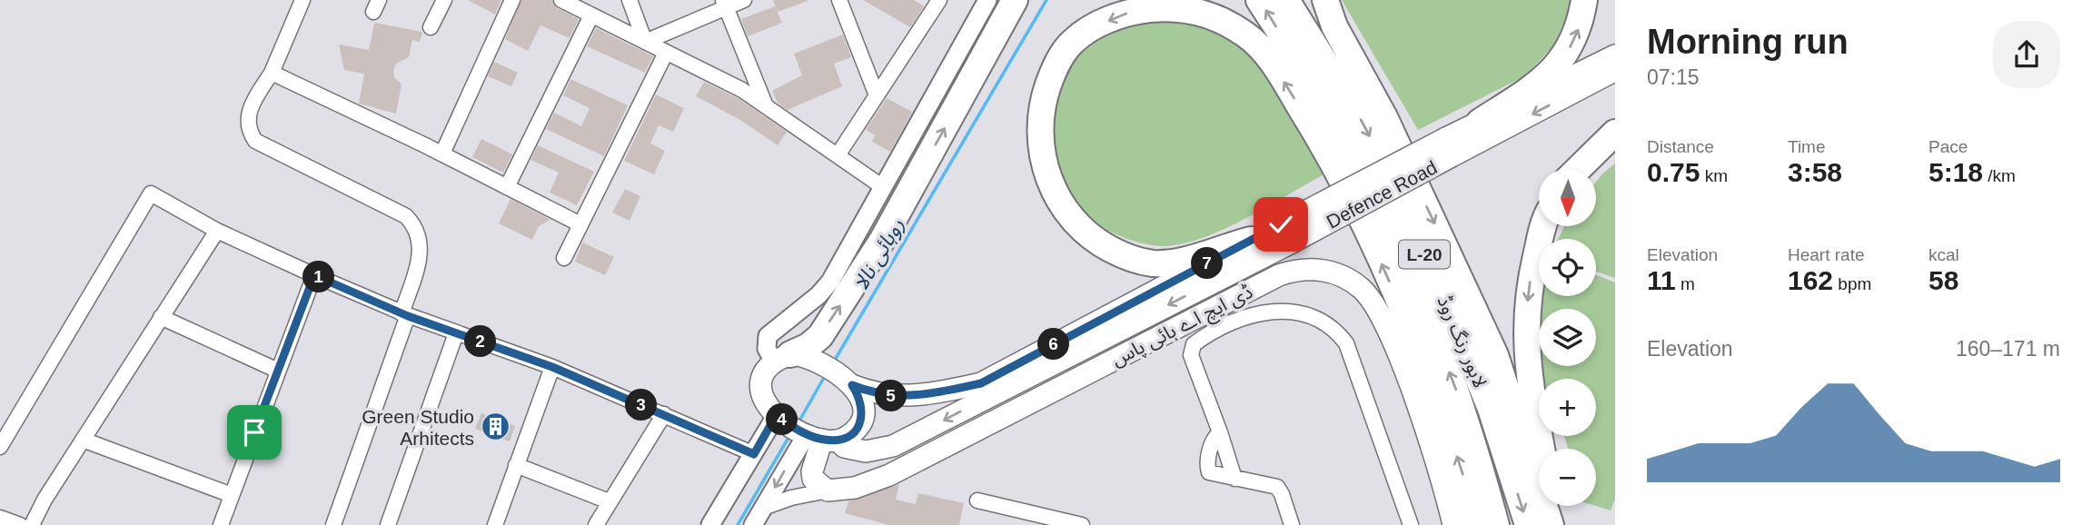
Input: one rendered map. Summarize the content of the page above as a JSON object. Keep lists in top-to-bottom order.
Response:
{
  "streets": {
    "highway": ["L-20", "لاہور رنگ روڈ"],
    "main road": ["Defence Road", "ڈی ایچ اے بائی پاس"]
  },
  "water": ["روہائی نالا"],
  "places": {
    "building": ["Green Studio Arhitects"]
  },
  "north": "bottom",
  "page": {
    "heading": ["Morning run", "07:15"],
    "stats": [
      ["Distance", "0.75 km"],
      ["Time", "3:58"],
      ["Pace", "5:18 /km"],
      ["Elevation", "11 m"],
      ["Heart rate", "162 bpm"],
      ["kcal", "58"]
    ],
    "map_buttons": ["+", "−"],
    "pins": [
      "7",
      "1",
      "2",
      "6",
      "5",
      "3",
      "4"
    ],
    "chart": ["Elevation", "160–171 m"]
  }
}
